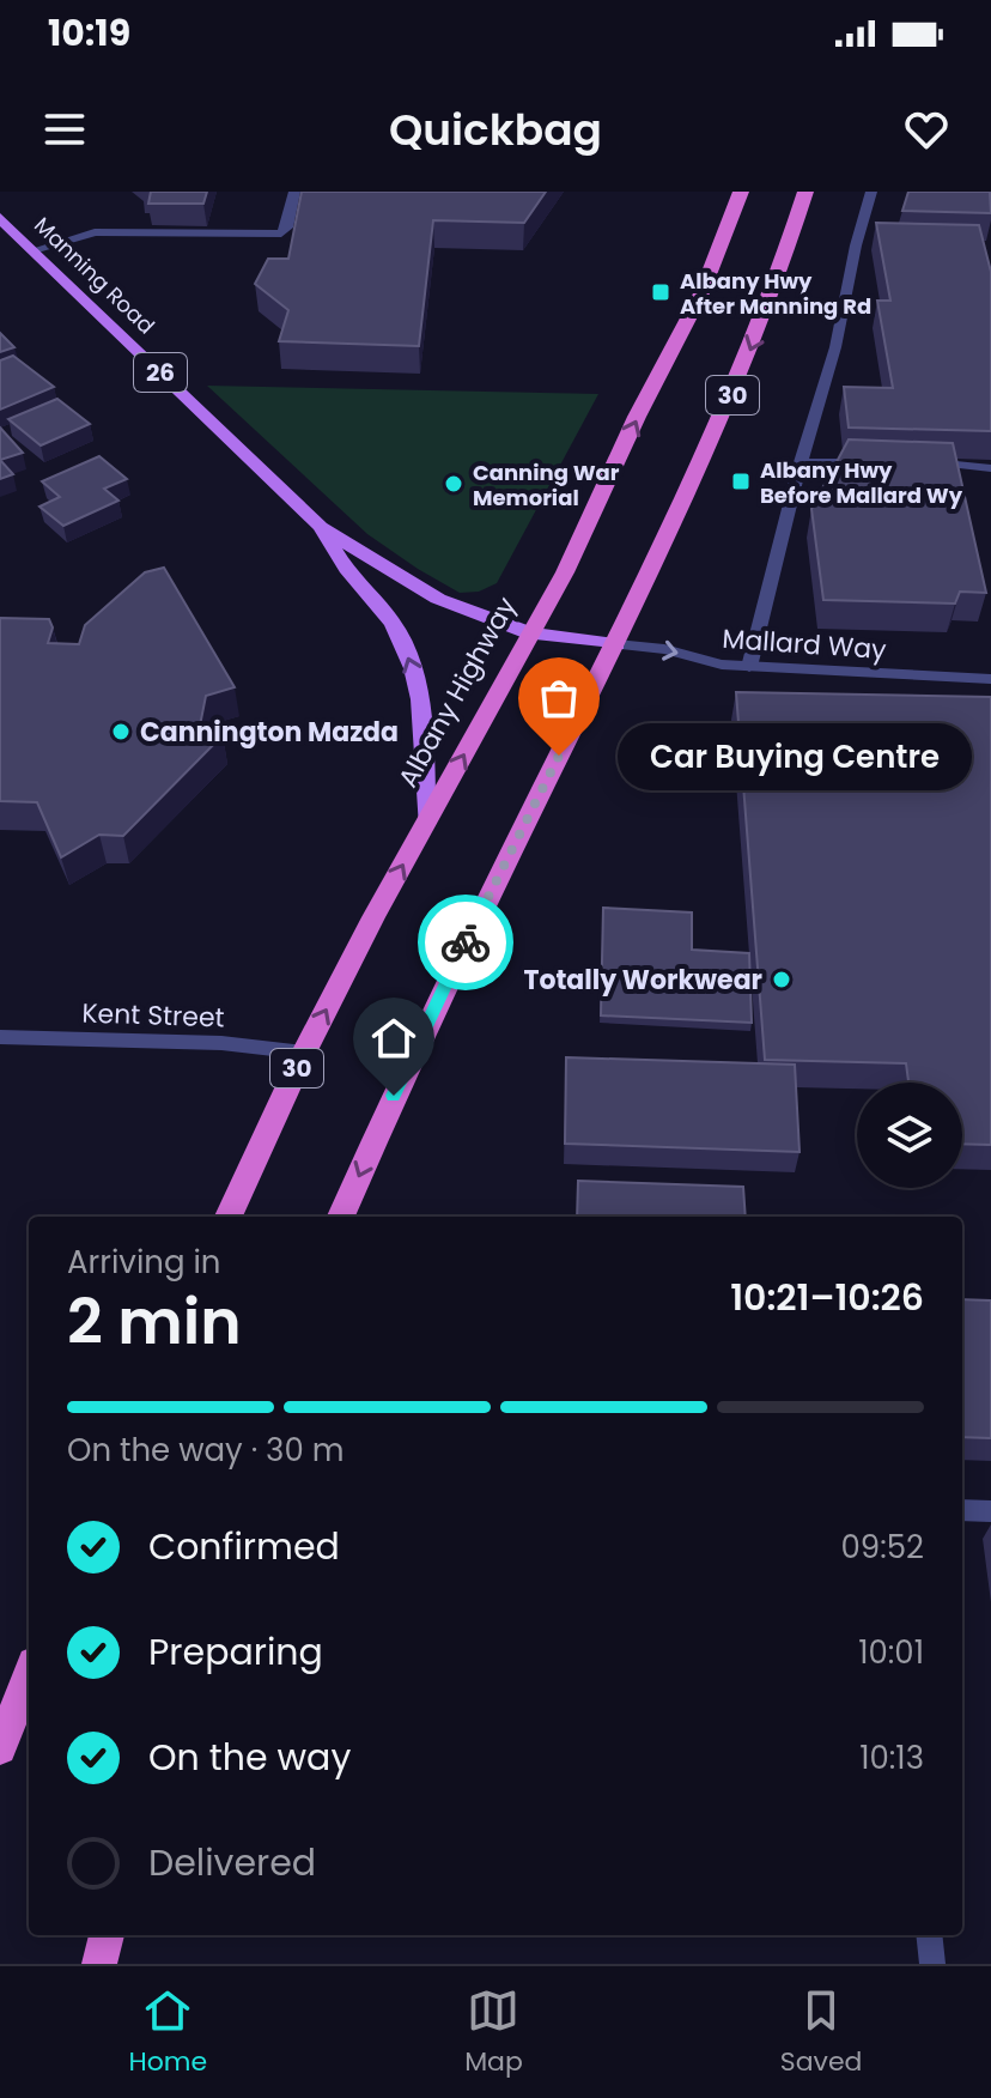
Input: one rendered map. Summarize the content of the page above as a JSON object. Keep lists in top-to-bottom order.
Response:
{
  "streets": {
    "highway": ["30", "Albany Highway"],
    "main road": ["Manning Road", "26"],
    "street": ["Mallard Way", "Kent Street"]
  },
  "crossings": [
    ["Manning Road", "30"],
    ["Manning Road", "Mallard Way"],
    ["Manning Road", "Albany Highway"],
    ["30", "Mallard Way"],
    ["Albany Highway", "Kent Street"]
  ],
  "one_way": ["Mallard Way"],
  "places": {
    "transit": ["Albany Hwy After Manning Rd", "Albany Hwy Before Mallard Wy"],
    "other": [
      "Canning War Memorial",
      "Cannington Mazda",
      "Car Buying Centre",
      "Totally Workwear"
    ]
  },
  "page": {
    "status": "10:19",
    "header": "Quickbag",
    "bubble": "Car Buying Centre",
    "heading": ["2 min", "Arriving in", "10:21–10:26"],
    "bar": "On the way · 30 m",
    "list": [
      ["Confirmed", "09:52"],
      ["Preparing", "10:01"],
      ["On the way", "10:13"],
      "Delivered"
    ],
    "tabs": ["Home", "Map", "Saved"]
  }
}
